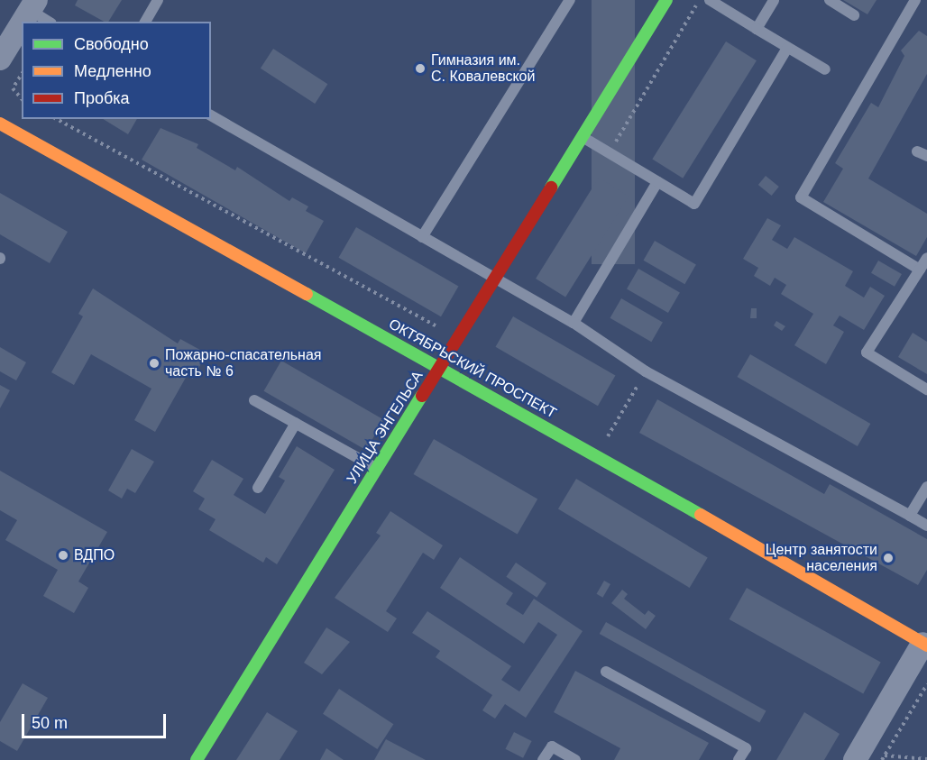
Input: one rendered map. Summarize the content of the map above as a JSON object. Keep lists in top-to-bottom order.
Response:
{
  "streets": {
    "main road": ["ОКТЯБРЬСКИЙ ПРОСПЕКТ", "УЛИЦА ЭНГЕЛЬСА"]
  },
  "crossings": [
    ["ОКТЯБРЬСКИЙ ПРОСПЕКТ", "УЛИЦА ЭНГЕЛЬСА"]
  ],
  "places": [
    "Гимназия им. С. Ковалевской",
    "Пожарно-спасательная часть № 6",
    "ВДПО",
    "Центр занятости населения"
  ],
  "legend": ["Свободно", "Медленно", "Пробка"],
  "scale_bar": "50 m"
}
